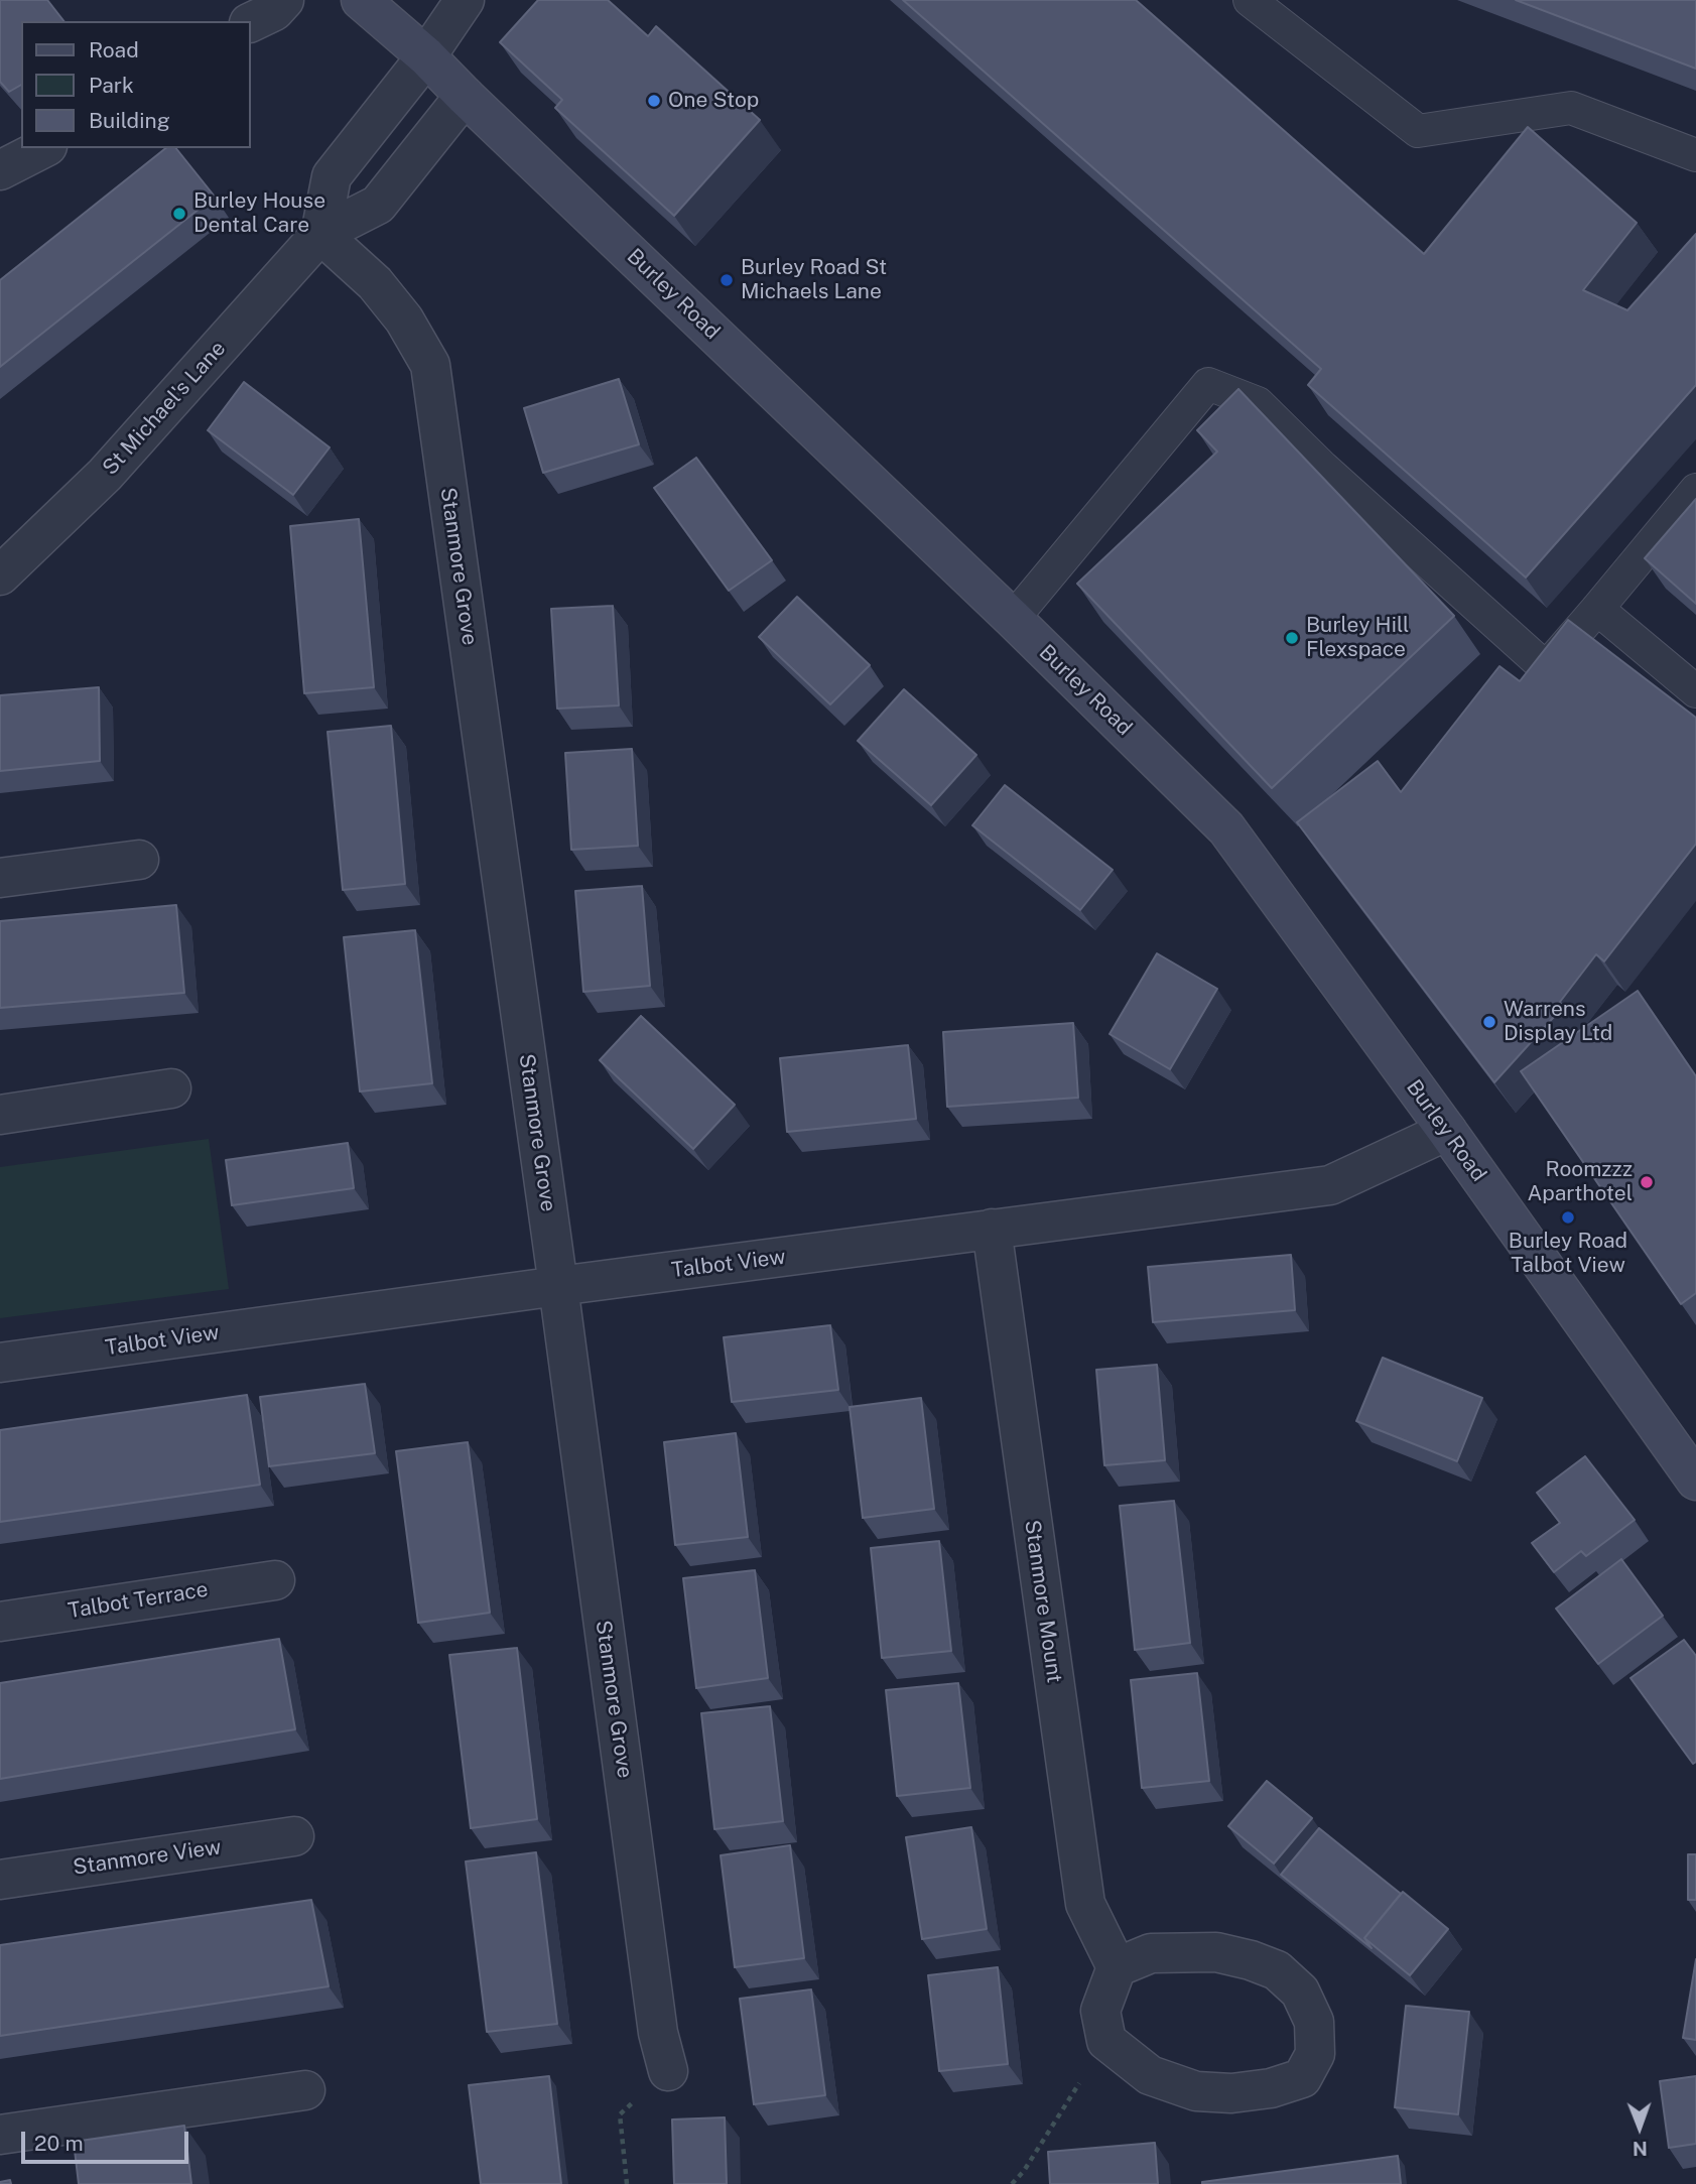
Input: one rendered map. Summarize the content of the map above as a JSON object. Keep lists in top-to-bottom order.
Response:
{
  "streets": {
    "street": [
      "Burley Road",
      "St Michael's Lane",
      "Stanmore Grove",
      "Talbot View",
      "Talbot Terrace",
      "Stanmore Mount",
      "Stanmore View"
    ]
  },
  "crossings": [
    ["Burley Road", "St Michael's Lane"],
    ["Burley Road", "Talbot View"],
    ["St Michael's Lane", "Stanmore Grove"],
    ["Stanmore Grove", "Talbot View"],
    ["Talbot View", "Stanmore Mount"]
  ],
  "places": [
    "One Stop",
    "Burley House Dental Care",
    "Burley Road St Michaels Lane",
    "Burley Hill Flexspace",
    "Warrens Display Ltd",
    "Roomzzz Aparthotel",
    "Burley Road Talbot View"
  ],
  "legend": ["Road", "Park", "Building"],
  "scale_bar": "20 m",
  "north": "bottom"
}
